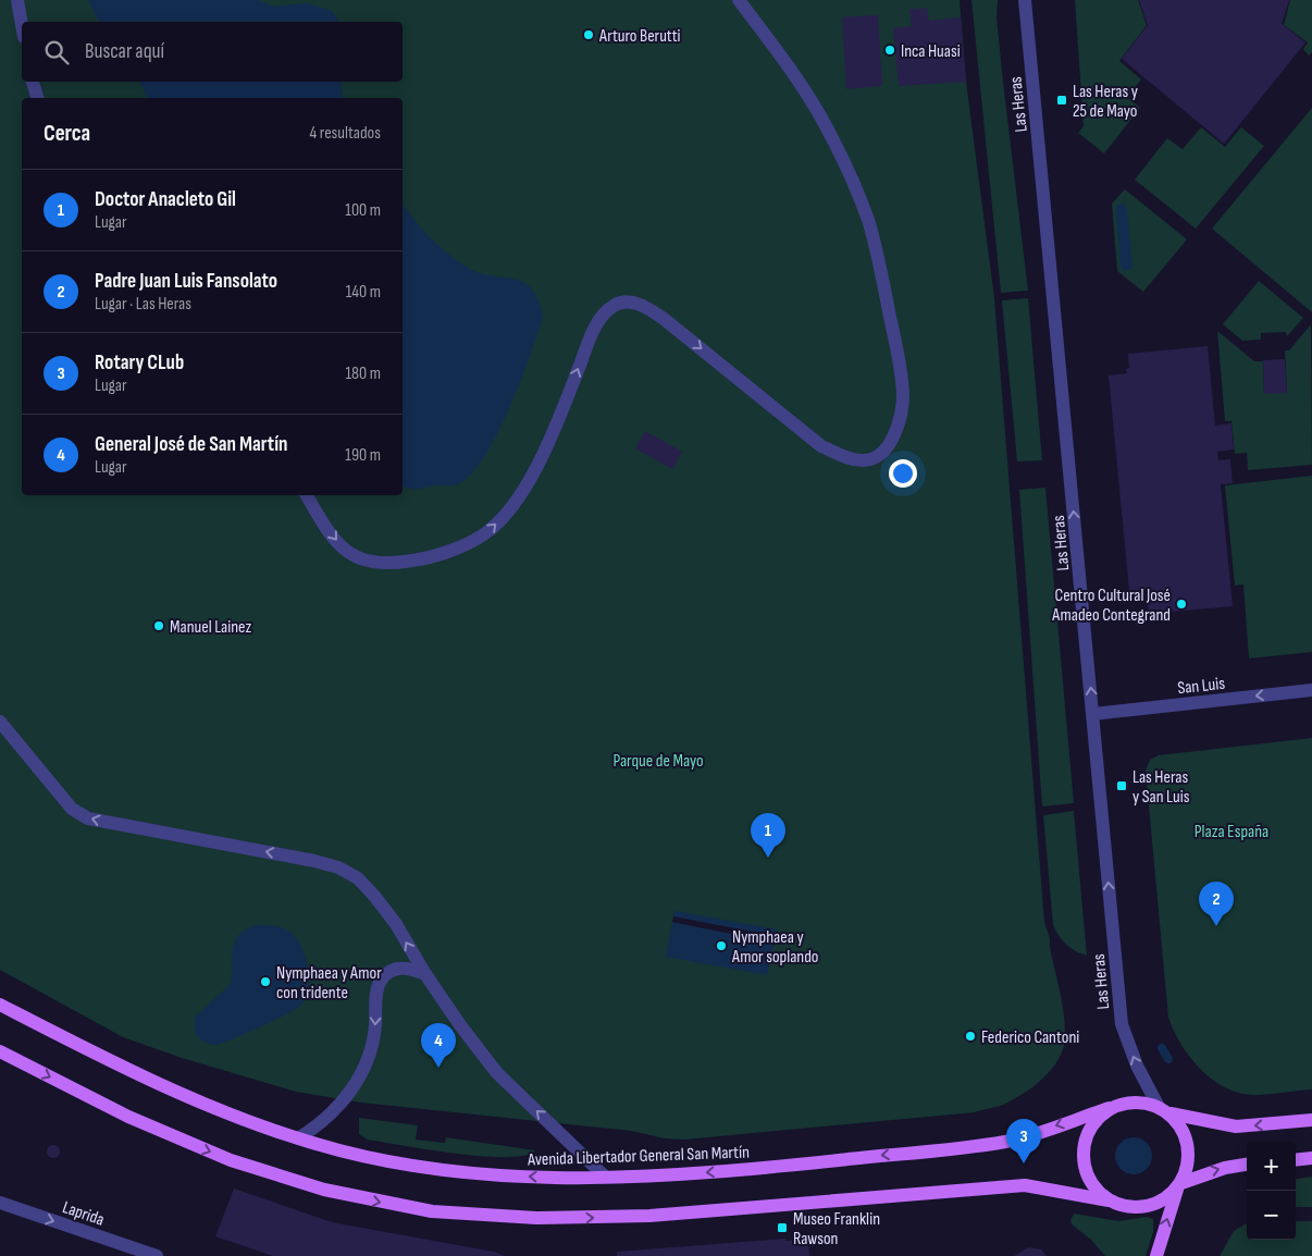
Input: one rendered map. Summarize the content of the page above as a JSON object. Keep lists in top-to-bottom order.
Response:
{
  "streets": {
    "main road": ["Avenida Libertador General San Martín"],
    "street": ["Las Heras", "San Luis", "Laprida"]
  },
  "crossings": [
    ["Las Heras", "San Luis"],
    ["Las Heras", "Avenida Libertador General San Martín"]
  ],
  "one_way": ["Las Heras", "San Luis", "Laprida"],
  "parks": ["Parque de Mayo", "Plaza España"],
  "places": {
    "other": [
      "Arturo Berutti",
      "Inca Huasi",
      "Centro Cultural José Amadeo Contegrand",
      "Manuel Lainez",
      "Nymphaea y Amor soplando",
      "Nymphaea y Amor con tridente",
      "Federico Cantoni"
    ],
    "transit": ["Las Heras y 25 de Mayo", "Las Heras y San Luis", "Museo Franklin Rawson"]
  },
  "page": {
    "search": "Buscar aquí",
    "heading": ["Cerca", "4 resultados"],
    "list": [
      {
        "mark": "1",
        "name": "Doctor Anacleto Gil",
        "note": "Lugar",
        "value": "100 m"
      },
      {
        "mark": "2",
        "name": "Padre Juan Luis Fansolato",
        "note": "Lugar · Las Heras",
        "value": "140 m"
      },
      {
        "mark": "3",
        "name": "Rotary CLub",
        "note": "Lugar",
        "value": "180 m"
      },
      {
        "mark": "4",
        "name": "General José de San Martín",
        "note": "Lugar",
        "value": "190 m"
      }
    ],
    "pins": [
      "1",
      "2",
      "4",
      "3"
    ],
    "map_buttons": ["+", "−"]
  }
}
